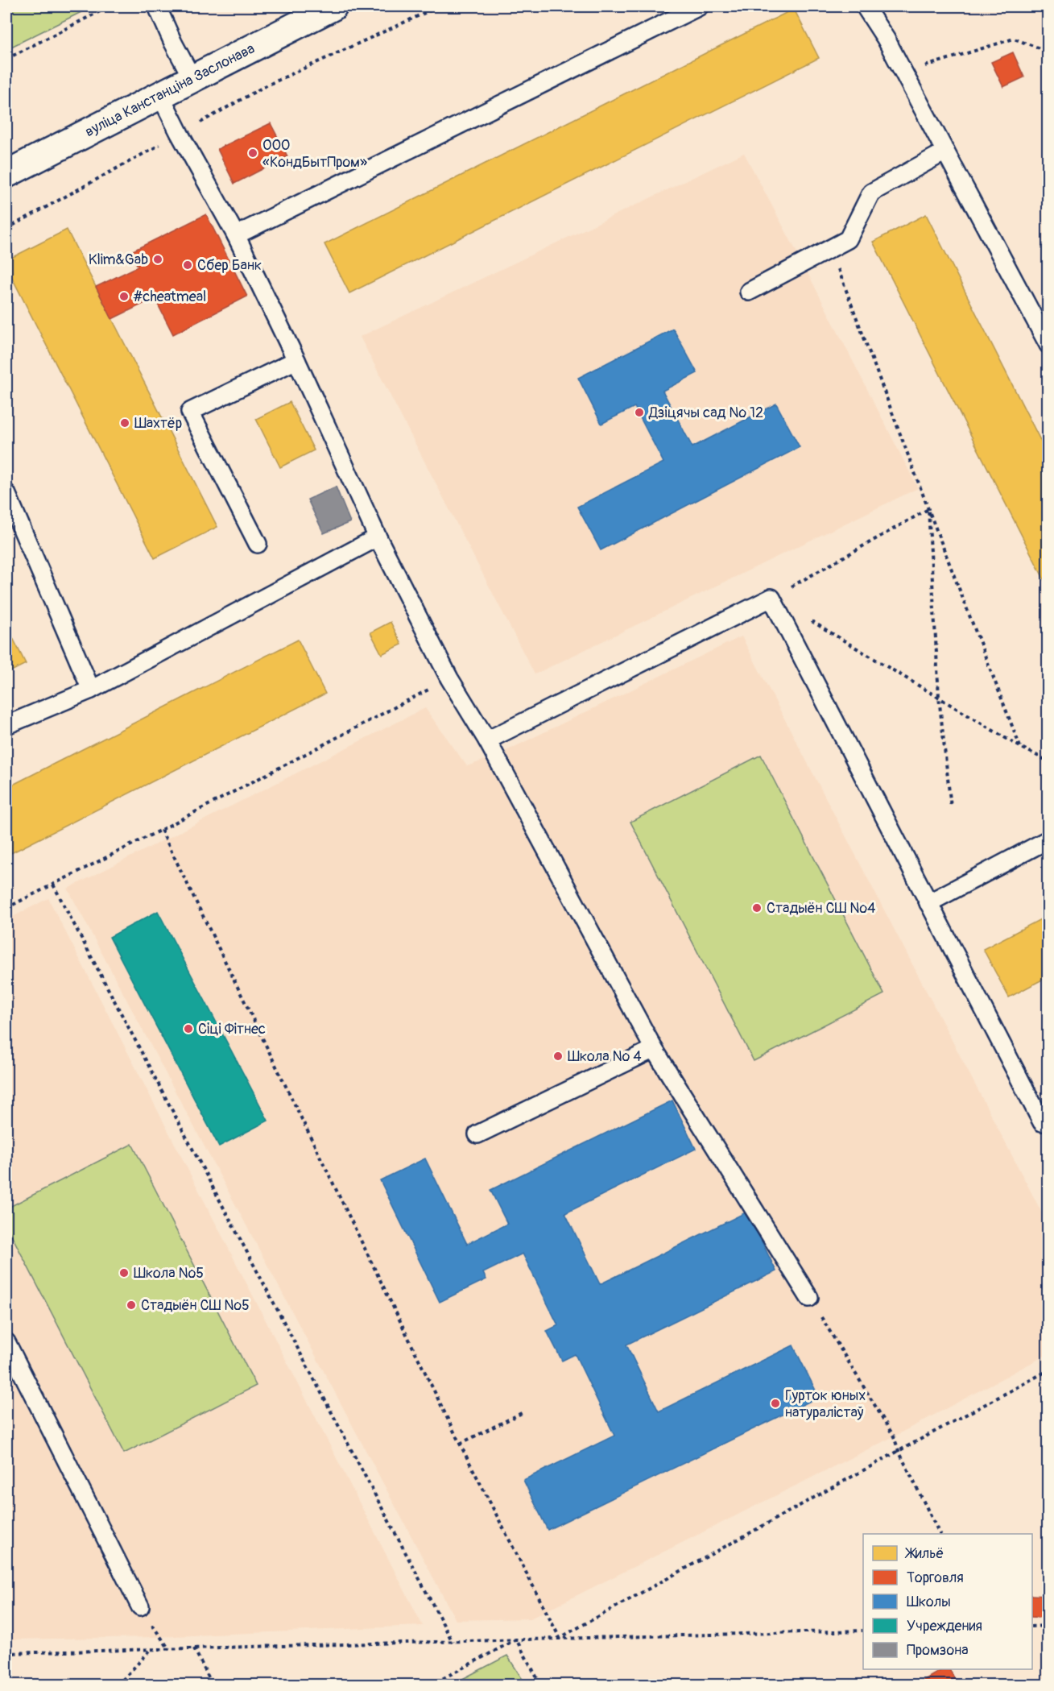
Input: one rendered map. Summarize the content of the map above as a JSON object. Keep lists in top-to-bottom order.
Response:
{
  "streets": {
    "main road": ["вуліца Канстанціна Заслонава"]
  },
  "places": [
    "ООО «КондБытПром»",
    "Klim&Gab",
    "Сбер Банк",
    "#cheatmeal",
    "Дзіцячы сад № 12",
    "Шахтёр",
    "Стадыён СШ №4",
    "Сіці Фітнес",
    "Школа № 4",
    "Школа №5",
    "Стадыён СШ №5",
    "Гурток юных натуралістаў"
  ],
  "legend": [
    "Жильё",
    "Торговля",
    "Школы",
    "Учреждения",
    "Промзона"
  ]
}
